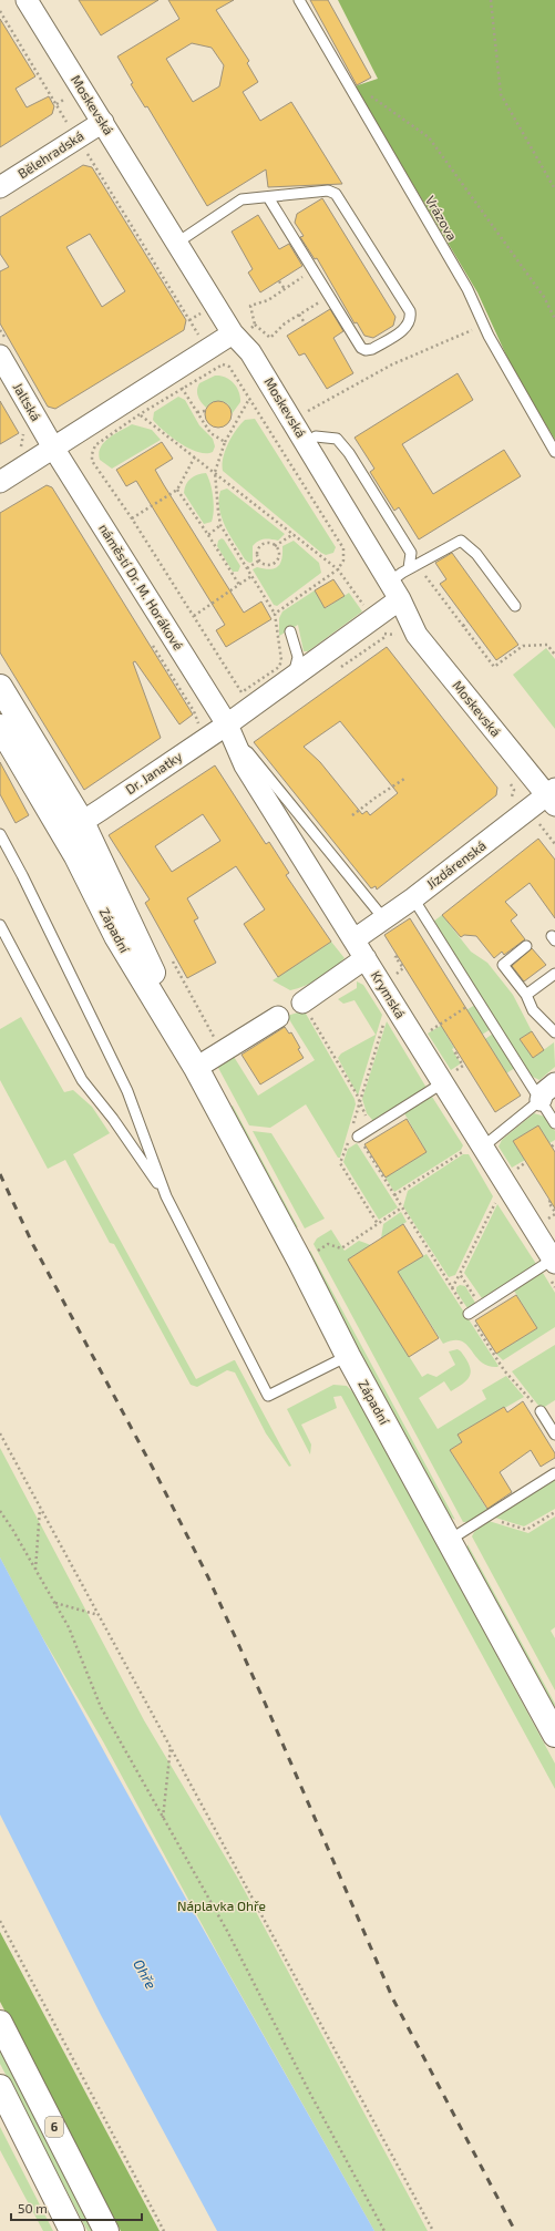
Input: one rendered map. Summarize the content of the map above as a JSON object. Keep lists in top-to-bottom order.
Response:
{
  "streets": {
    "main road": ["Západní", "6"],
    "street": [
      "Moskevská",
      "Bělehradská",
      "Jaltská",
      "náměstí Dr. M. Horákové",
      "Dr. Janatky",
      "Jízdárenská",
      "Krymská"
    ],
    "lane": ["Vrázova"]
  },
  "crossings": [
    ["Moskevská", "Bělehradská"],
    ["Moskevská", "Jízdárenská"],
    ["Jaltská", "náměstí Dr. M. Horákové"],
    ["náměstí Dr. M. Horákové", "Dr. Janatky"],
    ["náměstí Dr. M. Horákové", "Krymská"],
    ["Dr. Janatky", "Západní"],
    ["Dr. Janatky", "Krymská"],
    ["Jízdárenská", "Krymská"]
  ],
  "water": ["Ohře"],
  "parks": ["Náplavka Ohře"],
  "scale_bar": "50 m"
}
